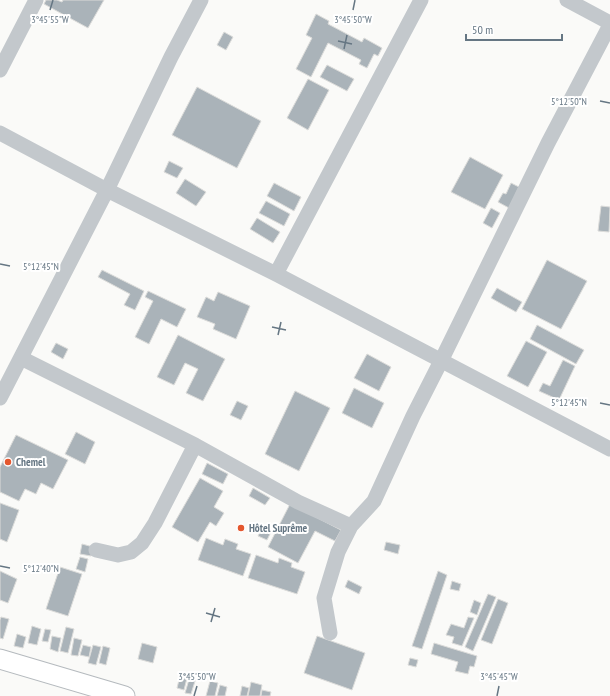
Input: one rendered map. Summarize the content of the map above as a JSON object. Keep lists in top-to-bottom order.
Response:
{
  "places": ["Chemel", "Hôtel Suprême"],
  "scale_bar": "50 m",
  "coordinates": [
    "3°45'55\"W",
    "3°45'50\"W",
    "5°12'50\"N",
    "5°12'45\"N",
    "5°12'40\"N",
    "3°45'45\"W"
  ]
}
